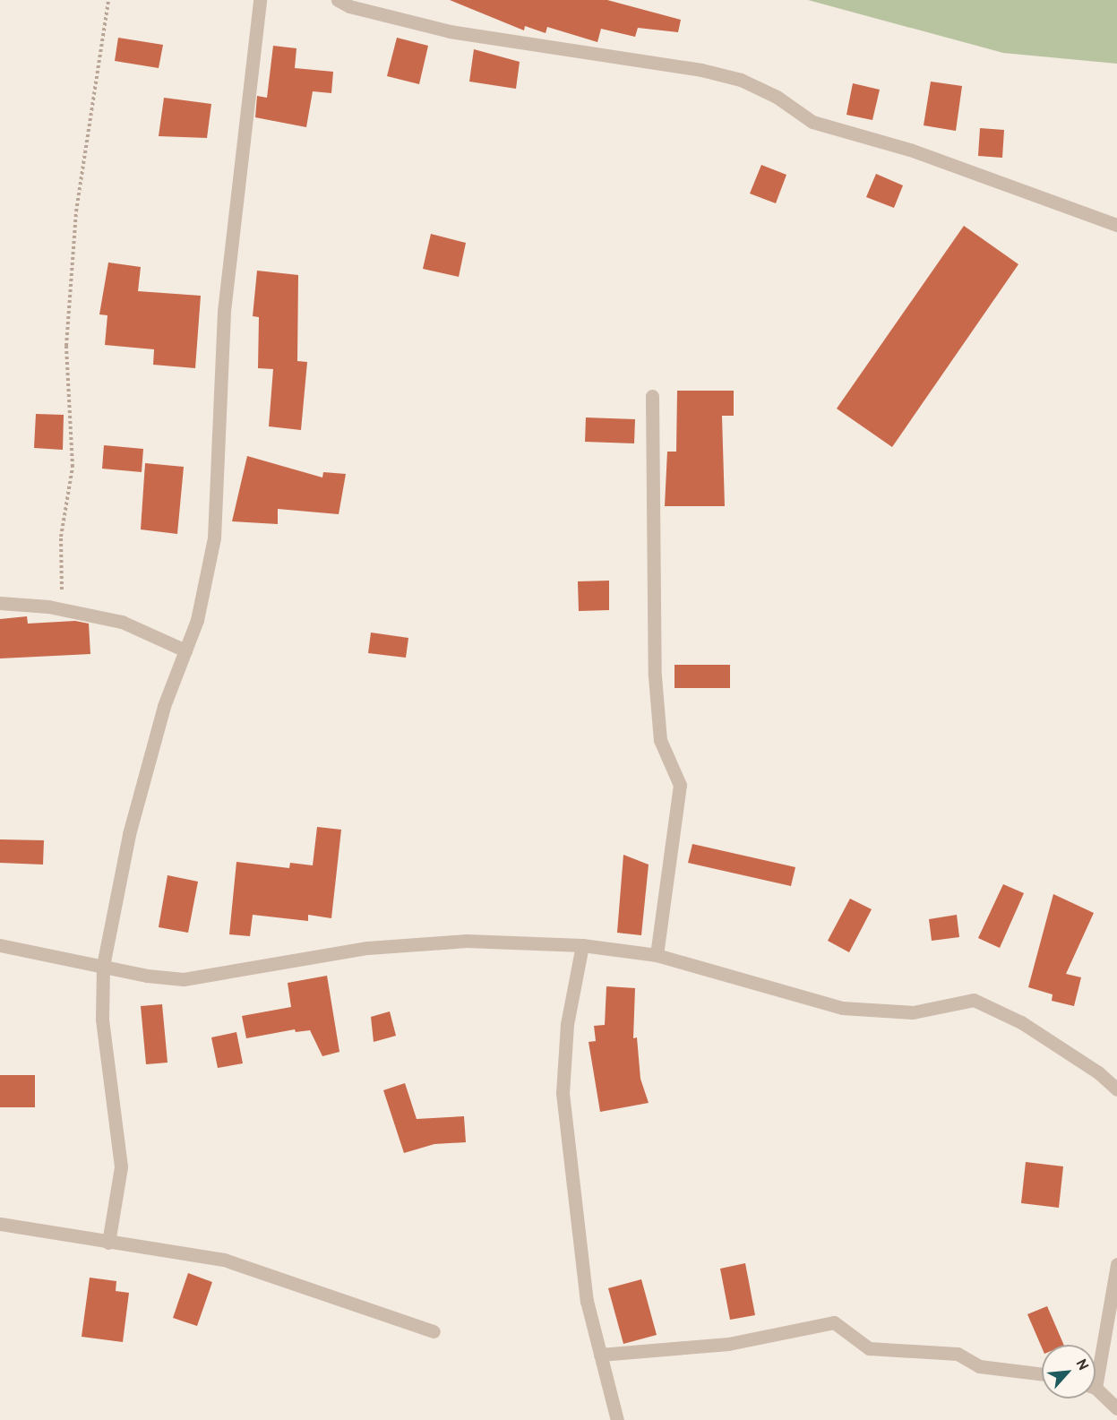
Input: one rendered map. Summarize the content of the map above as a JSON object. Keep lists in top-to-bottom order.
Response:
{
  "north": "top right"
}
